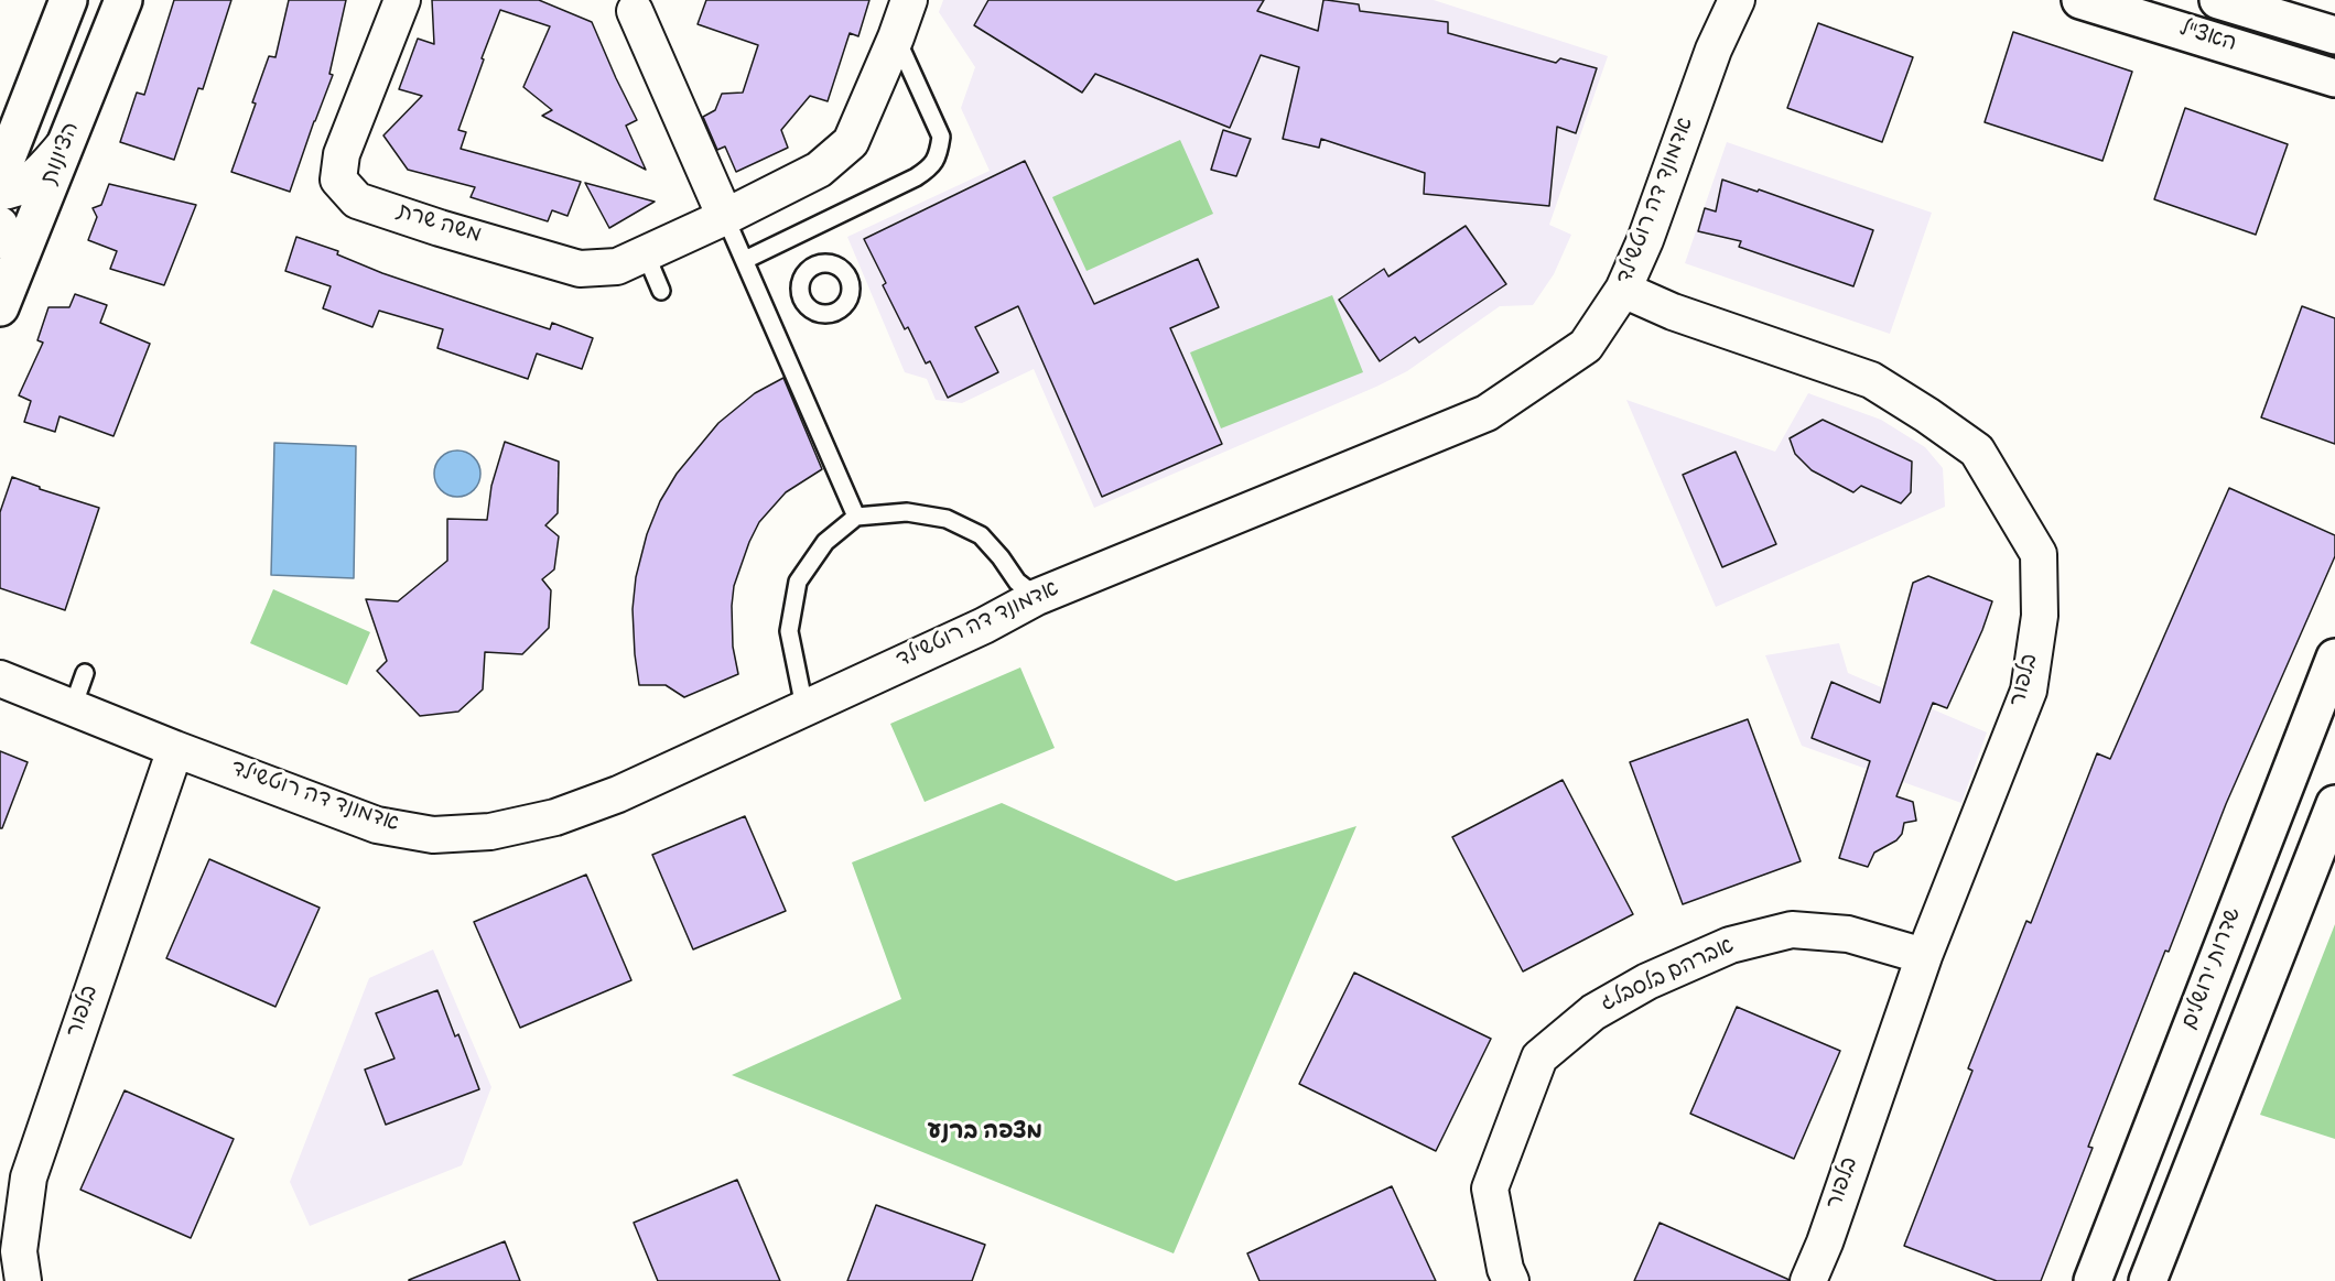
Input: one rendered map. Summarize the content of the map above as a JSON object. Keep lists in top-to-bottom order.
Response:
{
  "streets": {
    "main road": ["האצ\"ל", "הציונות", "שדרות ירושלים"],
    "street": [
      "אדמונד דה רוטשילד",
      "משה שרת",
      "בלפור",
      "אברהם בלסבלג"
    ]
  },
  "crossings": [
    ["אדמונד דה רוטשילד", "בלפור"],
    ["בלפור", "אברהם בלסבלג"]
  ],
  "districts": ["מצפה ברנע"]
}
